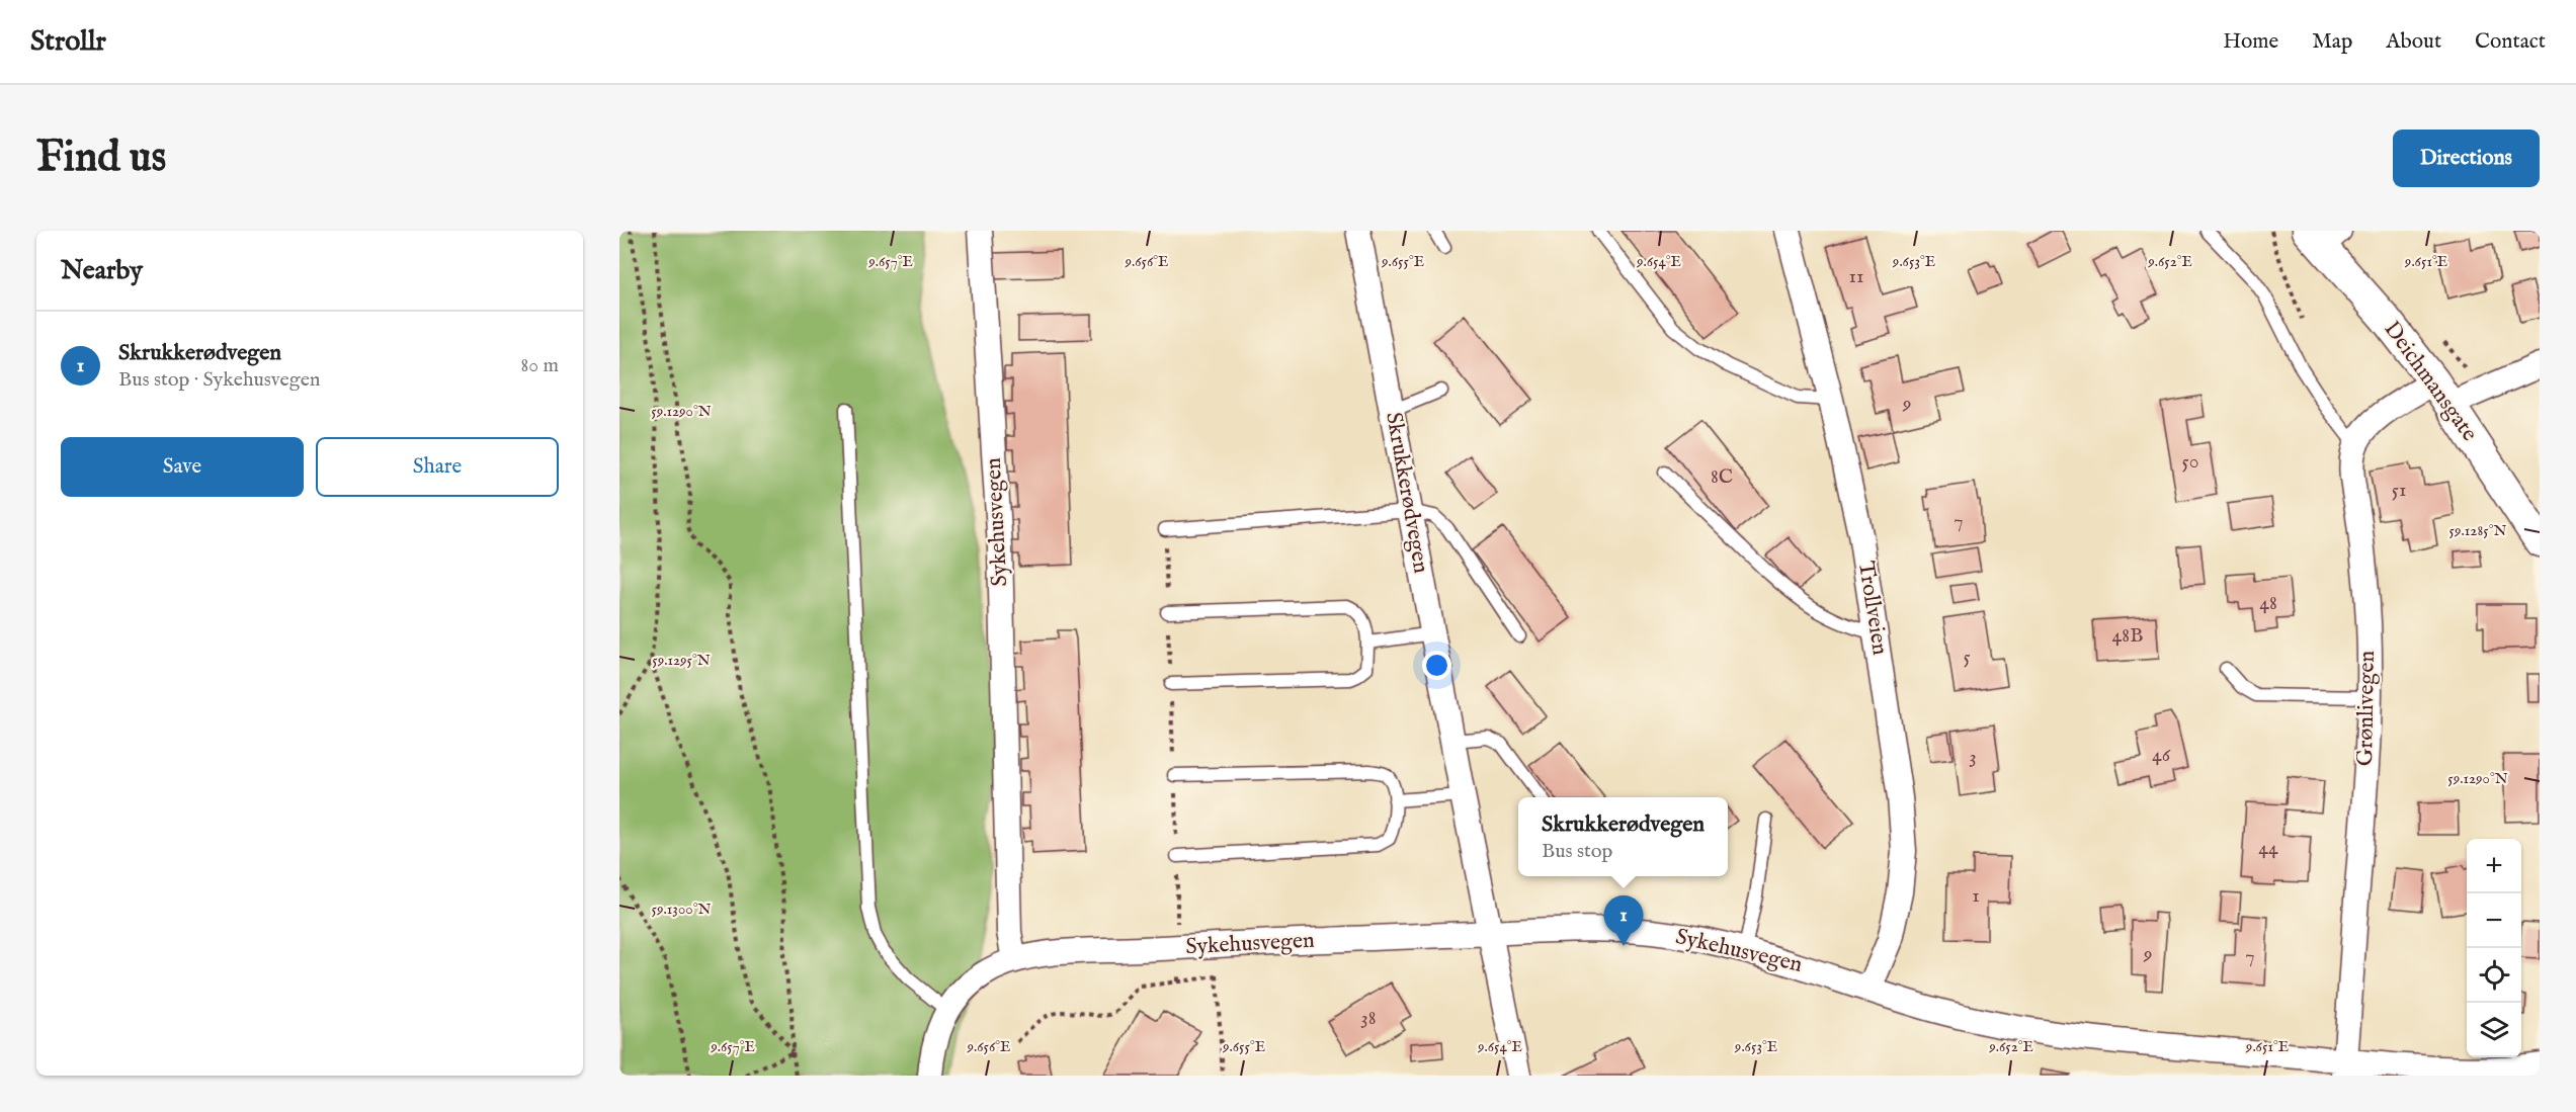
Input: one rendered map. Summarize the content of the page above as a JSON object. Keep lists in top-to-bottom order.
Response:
{
  "streets": {
    "street": [
      "Deichmansgate",
      "Skrukkerødvegen",
      "Sykehusvegen",
      "Trollveien",
      "Grønlivegen"
    ]
  },
  "crossings": [
    ["Skrukkerødvegen", "Sykehusvegen"],
    ["Sykehusvegen", "Trollveien"],
    ["Sykehusvegen", "Grønlivegen"]
  ],
  "house_numbers": [
    "11",
    "9",
    "50",
    "8C",
    "51",
    "7",
    "48",
    "48B",
    "5",
    "46",
    "3",
    "44",
    "1",
    "9",
    "7",
    "38"
  ],
  "page": {
    "header": "Strollr",
    "nav": [
      "Home",
      "Map",
      "About",
      "Contact"
    ],
    "buttons": [
      "Directions",
      ["Save", "Share"]
    ],
    "title": "Find us",
    "heading": "Nearby",
    "list": [
      {
        "mark": "1",
        "name": "Skrukkerødvegen",
        "note": "Bus stop · Sykehusvegen",
        "value": "80 m"
      }
    ],
    "popup": ["Skrukkerødvegen", "Bus stop"],
    "map_buttons": ["+", "−"],
    "pins": "1"
  },
  "coordinates": [
    "9.657°E",
    "9.656°E",
    "9.655°E",
    "9.654°E",
    "9.653°E",
    "9.652°E",
    "9.651°E",
    "59.1290°N",
    "59.1285°N",
    "59.1295°N",
    "59.1300°N"
  ]
}
